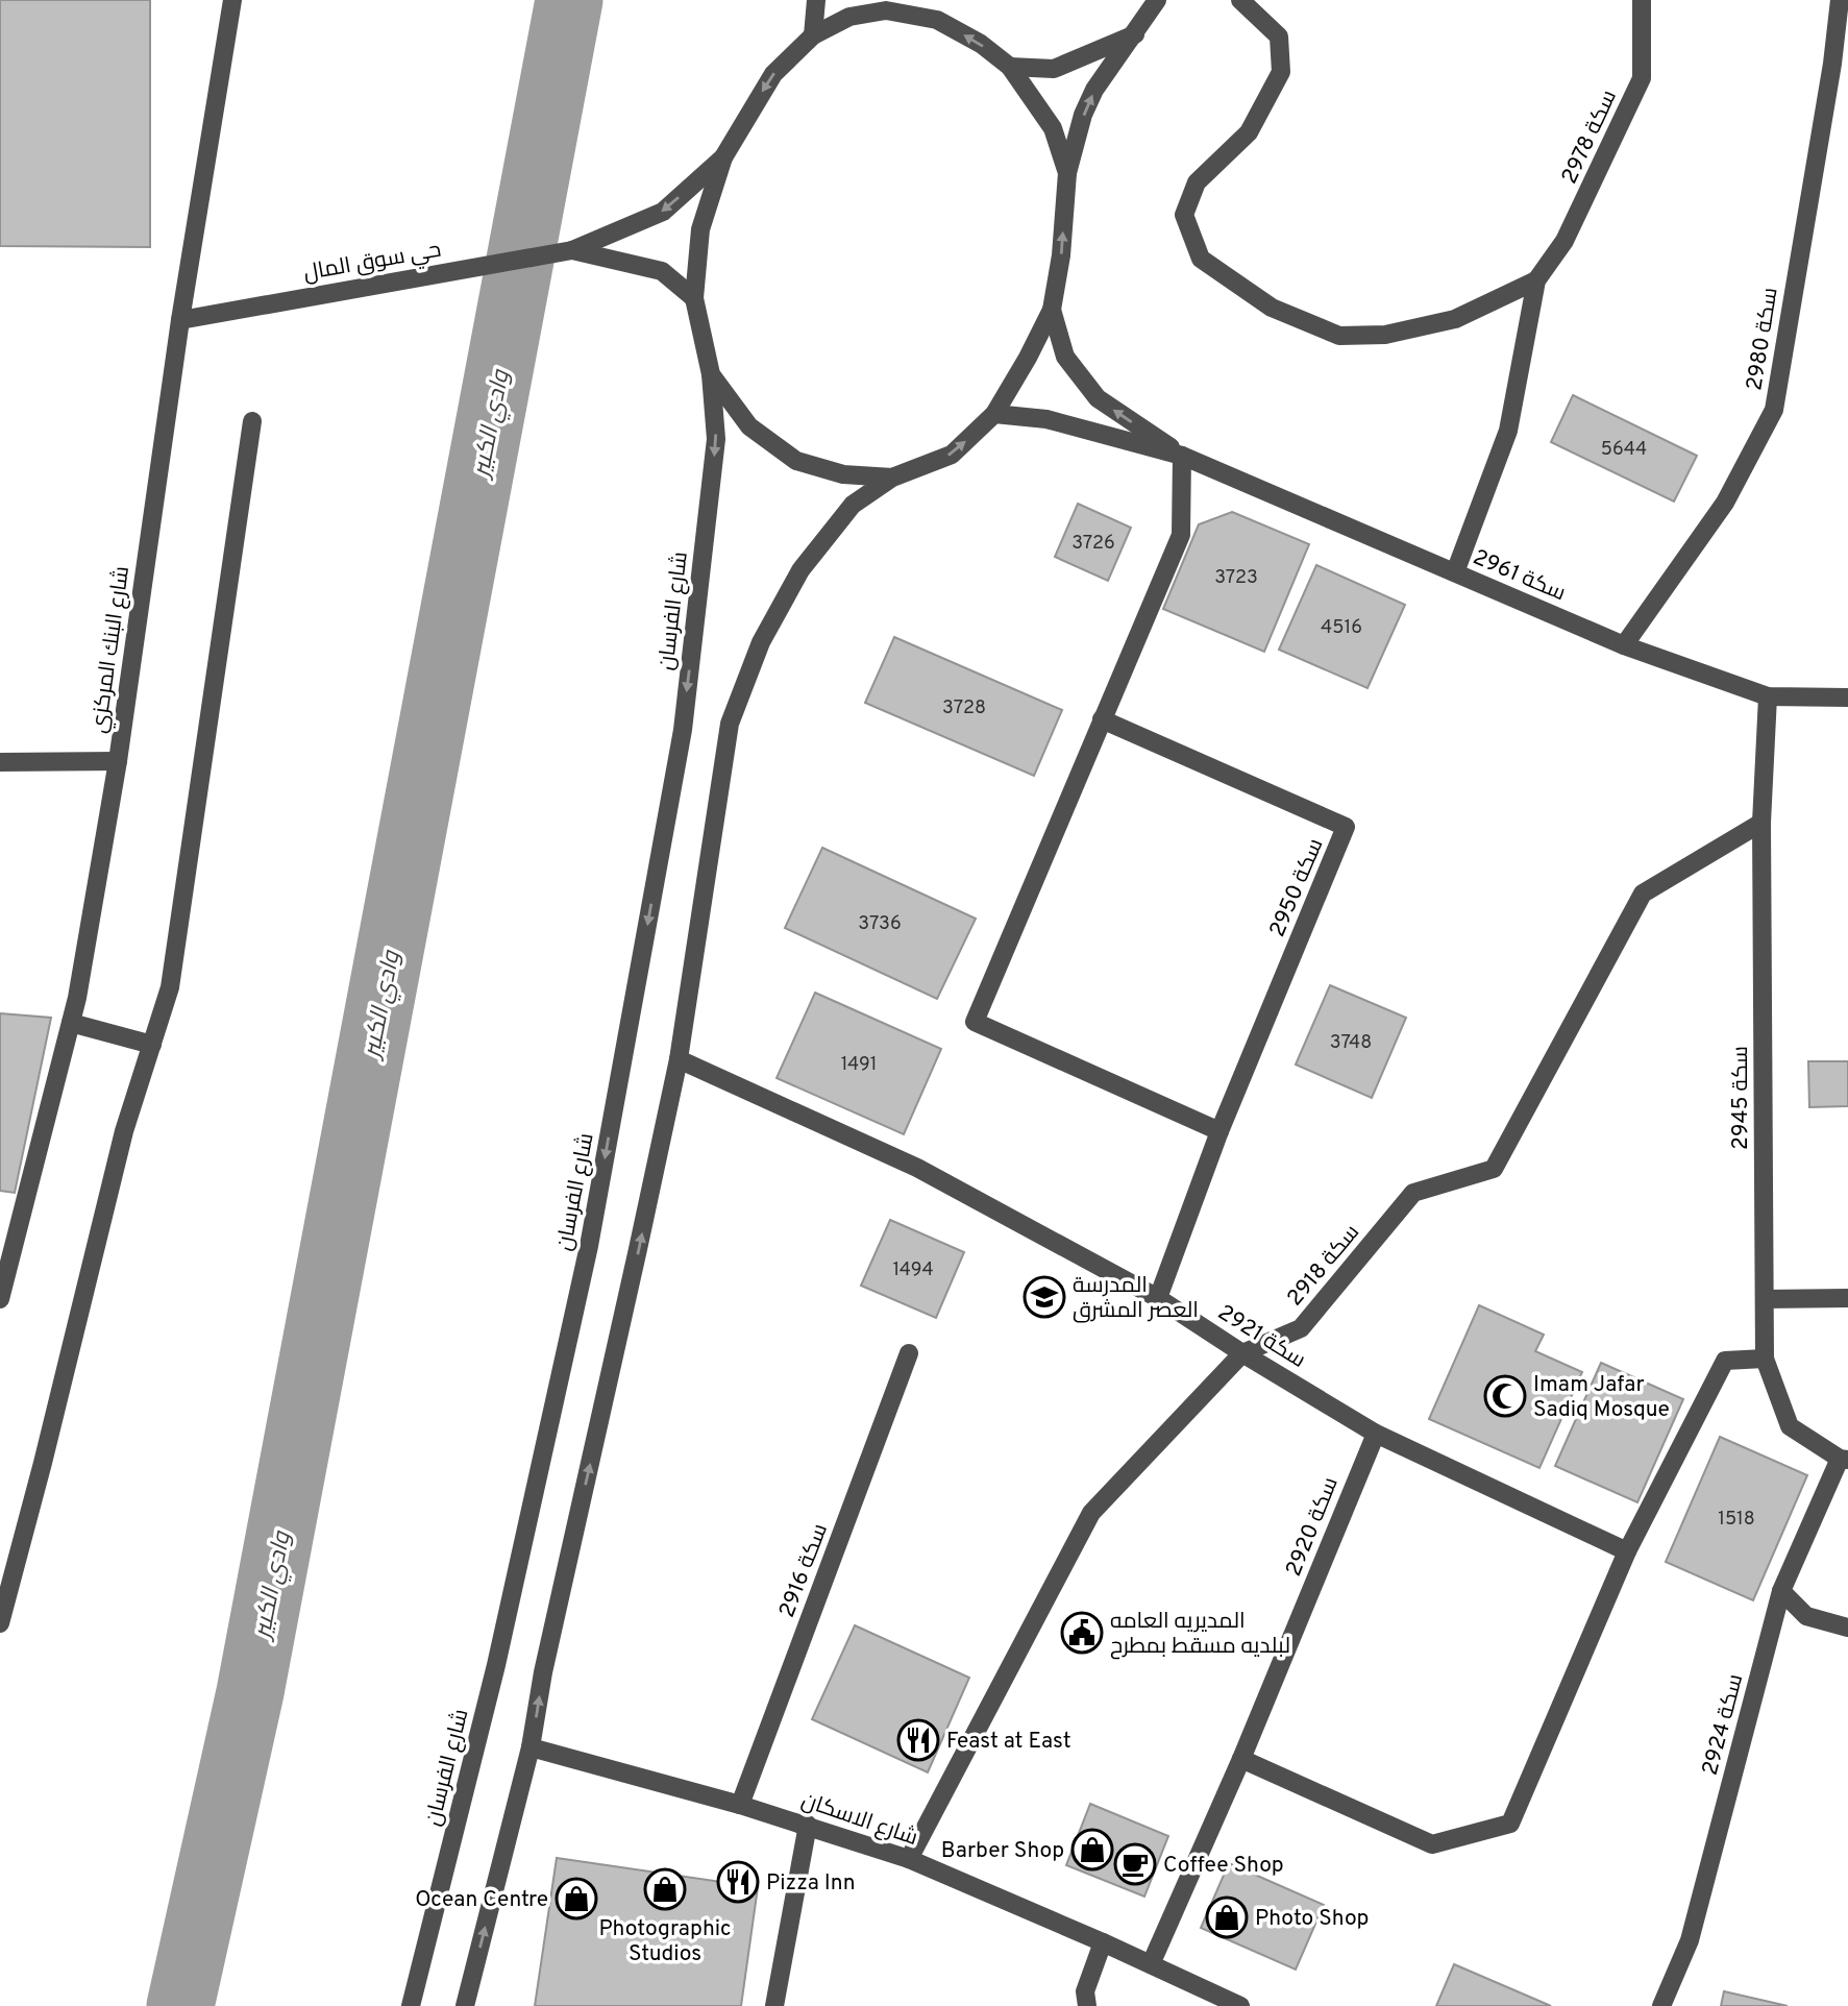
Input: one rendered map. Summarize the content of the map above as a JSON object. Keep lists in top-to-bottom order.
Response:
{
  "streets": {
    "street": [
      "سكة 2978",
      "حي سوق المال",
      "سكة 2980",
      "سكة 2961",
      "شارع الفرسان",
      "شارع البنك المركزي",
      "سكة 2950",
      "سكة 2945",
      "سكة 2918",
      "سكة 2921",
      "سكة 2920",
      "سكة 2916",
      "سكة 2924",
      "شارع الاسكان"
    ]
  },
  "crossings": [
    ["سكة 2978", "سكة 2961"],
    ["حي سوق المال", "شارع الفرسان"],
    ["حي سوق المال", "شارع البنك المركزي"],
    ["سكة 2980", "سكة 2961"],
    ["سكة 2961", "سكة 2945"],
    ["سكة 2950", "سكة 2921"],
    ["سكة 2945", "سكة 2918"],
    ["سكة 2945", "سكة 2924"],
    ["سكة 2918", "سكة 2921"],
    ["سكة 2918", "شارع الاسكان"],
    ["سكة 2921", "سكة 2920"],
    ["سكة 2920", "شارع الاسكان"],
    ["سكة 2916", "شارع الاسكان"]
  ],
  "water": ["وادي الكبير"],
  "places": {
    "school or university": ["المدرسة العصر المشرق"],
    "mosque": ["Imam Jafar Sadiq Mosque"],
    "public building": ["المديريه العامه لبلديه مسقط بمطرح"],
    "restaurant": ["Feast at East", "Pizza Inn"],
    "shop": [
      "Barber Shop",
      "Photographic Studios",
      "Ocean Centre",
      "Photo Shop"
    ],
    "cafe": ["Coffee Shop"]
  },
  "house_numbers": [
    "5644",
    "3726",
    "3723",
    "4516",
    "3728",
    "3736",
    "3748",
    "1491",
    "1494",
    "1518"
  ]
}
